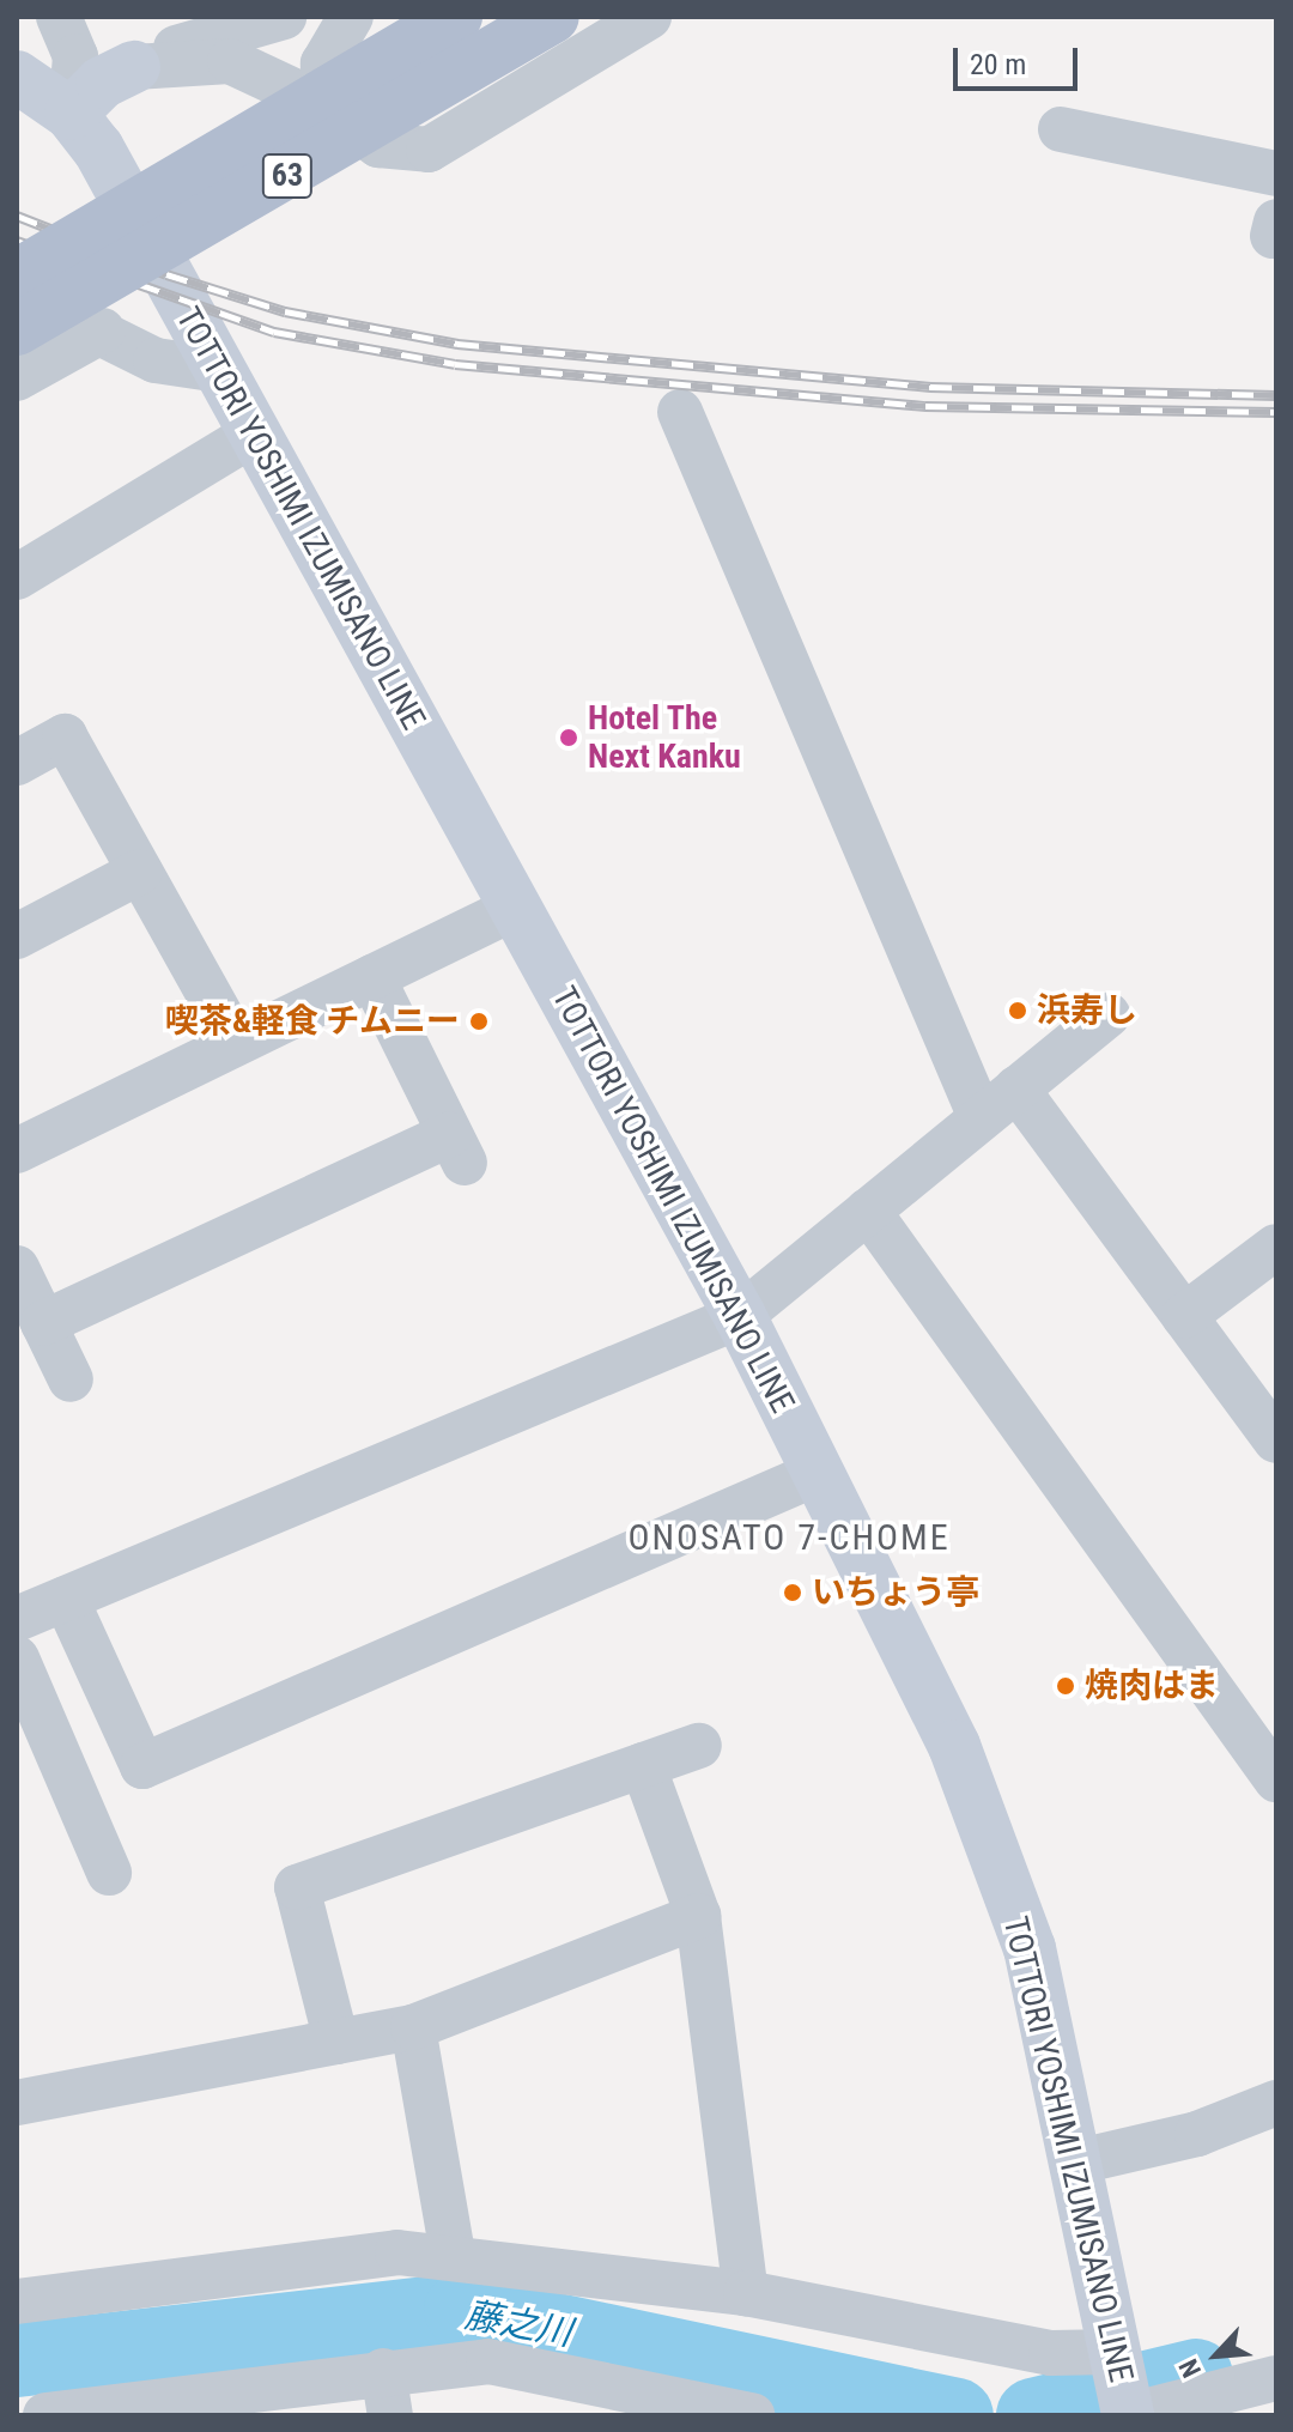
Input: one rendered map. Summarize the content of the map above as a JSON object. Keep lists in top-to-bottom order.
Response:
{
  "streets": {
    "main road": ["63", "TOTTORI YOSHIMI IZUMISANO LINE"]
  },
  "districts": ["ONOSATO 7-CHOME"],
  "water": ["藤之川"],
  "places": [
    "Hotel The Next Kanku",
    "浜寿し",
    "喫茶&軽食 チムニー",
    "いちょう亭",
    "焼肉はま"
  ],
  "scale_bar": "20 m",
  "north": "bottom left"
}
